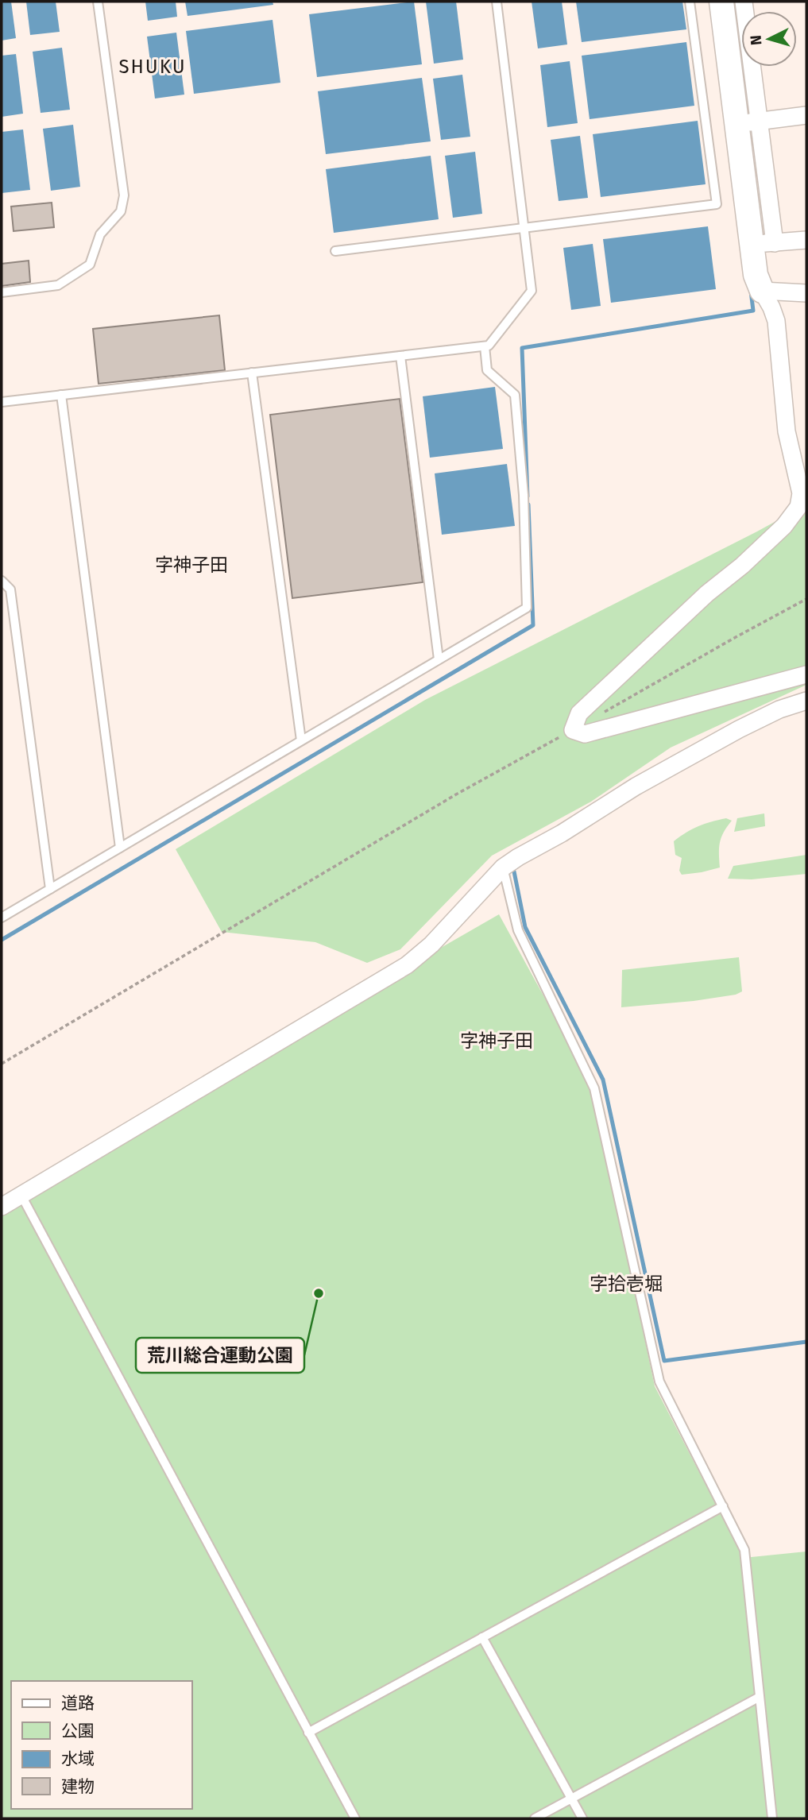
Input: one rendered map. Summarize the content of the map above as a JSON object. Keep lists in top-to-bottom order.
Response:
{
  "districts": [
    "SHUKU",
    "字神子田",
    "字神子田",
    "字拾壱堀"
  ],
  "places": ["荒川総合運動公園"],
  "legend": [
    "道路",
    "公園",
    "水域",
    "建物"
  ],
  "north": "left"
}
